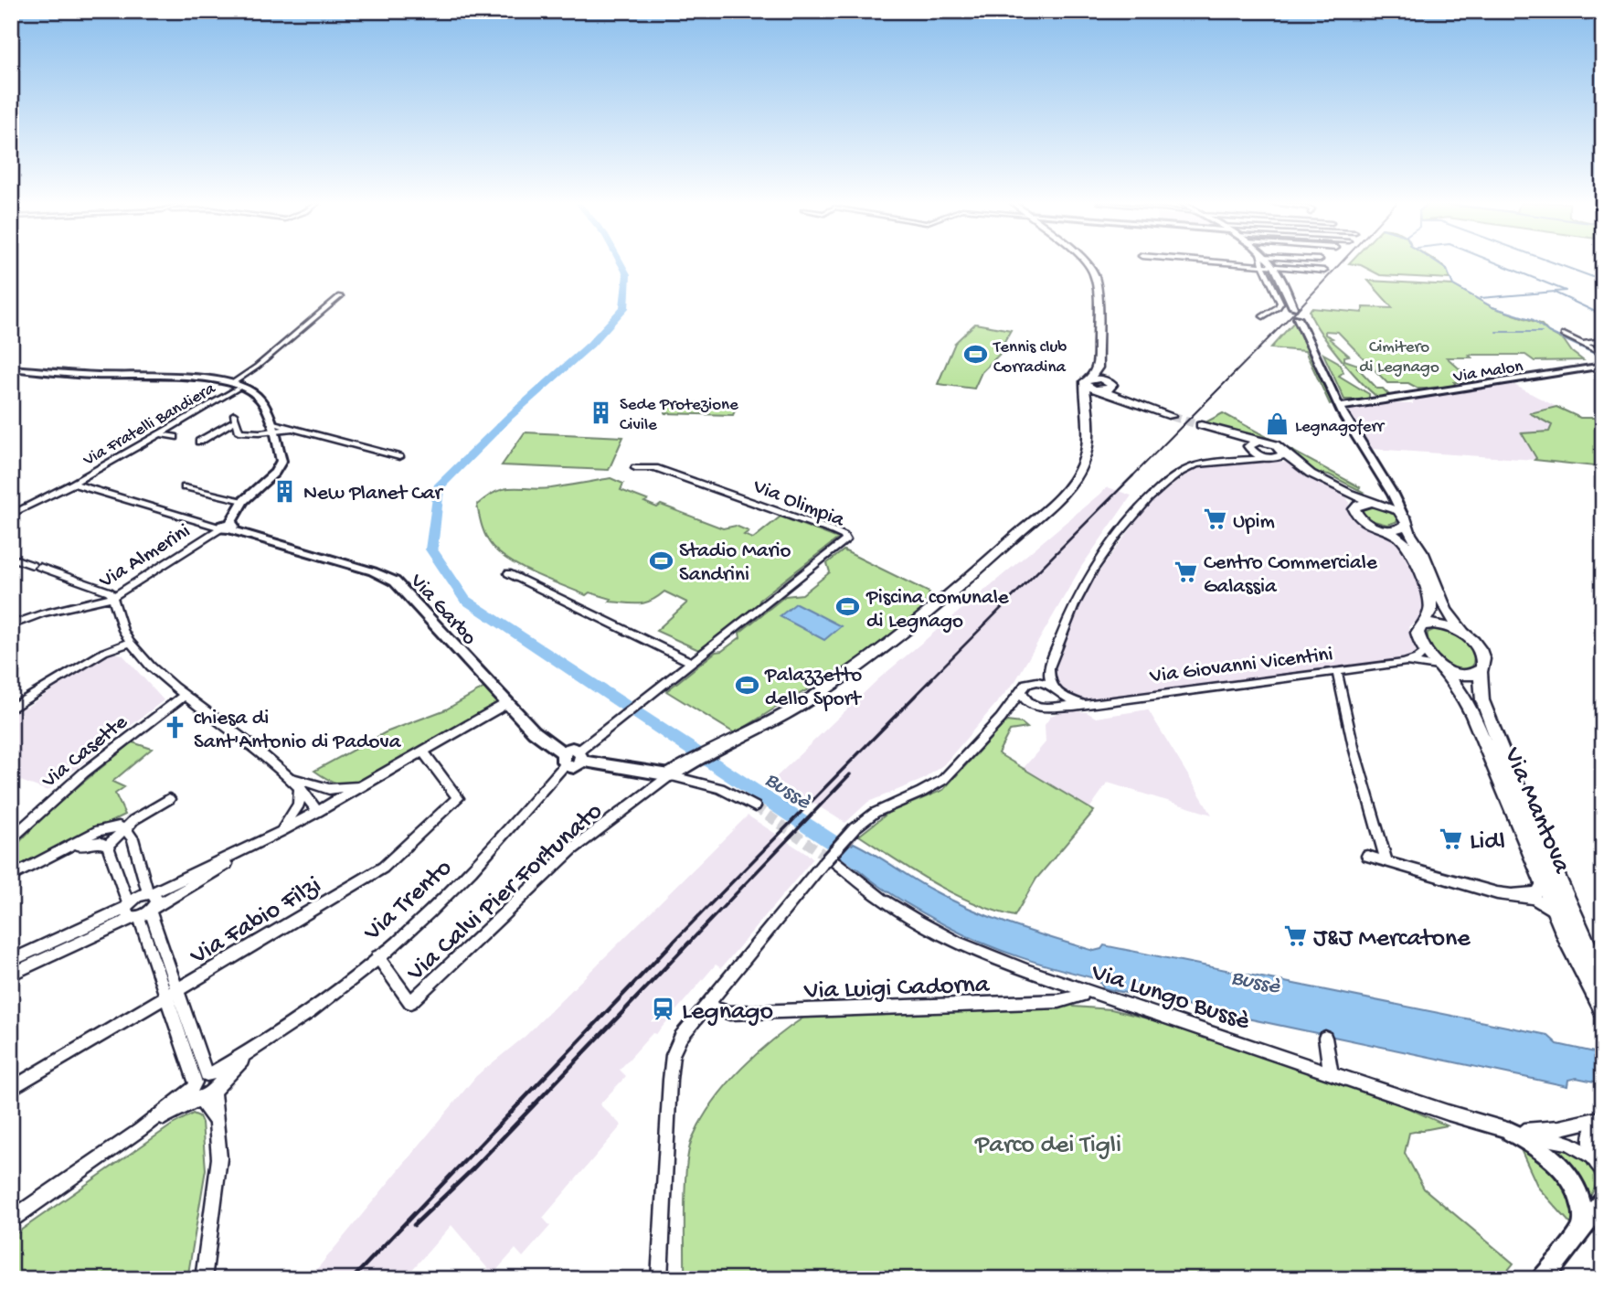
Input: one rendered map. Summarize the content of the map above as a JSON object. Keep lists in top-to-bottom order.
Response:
{
  "streets": {
    "main road": ["Via Mantova"],
    "street": [
      "Via Malon",
      "Via Fratelli Bandiera",
      "Via Olimpia",
      "Via Almerini",
      "Via Garbo",
      "Via Giovanni Vicentini",
      "Via Casette",
      "Via Calvi Pier Fortunato",
      "Via Trento",
      "Via Fabio Filzi",
      "Via Luigi Cadorna",
      "Via Lungo Bussè"
    ]
  },
  "crossings": [
    ["Via Malon", "Via Mantova"],
    ["Via Fratelli Bandiera", "Via Almerini"],
    ["Via Fratelli Bandiera", "Via Garbo"],
    ["Via Almerini", "Via Garbo"],
    ["Via Garbo", "Via Trento"],
    ["Via Giovanni Vicentini", "Via Mantova"],
    ["Via Calvi Pier Fortunato", "Via Trento"],
    ["Via Luigi Cadorna", "Via Lungo Bussè"]
  ],
  "water": ["Bussè"],
  "parks": ["Cimitero di Legnago", "Parco dei Tigli"],
  "places": {
    "sports": [
      "Tennis club Corradina",
      "Stadio Mario Sandrini",
      "Piscina comunale di Legnago",
      "Palazzetto dello Sport"
    ],
    "building": ["Sede Protezione Civile", "New Planet Car"],
    "shop": ["Legnagoferr"],
    "supermarket": [
      "Upim",
      "Centro Commerciale Galassia",
      "Lidl",
      "J&J Mercatone"
    ],
    "church": ["chiesa di Sant'Antonio di Padova"],
    "station": ["Legnago"]
  }
}
